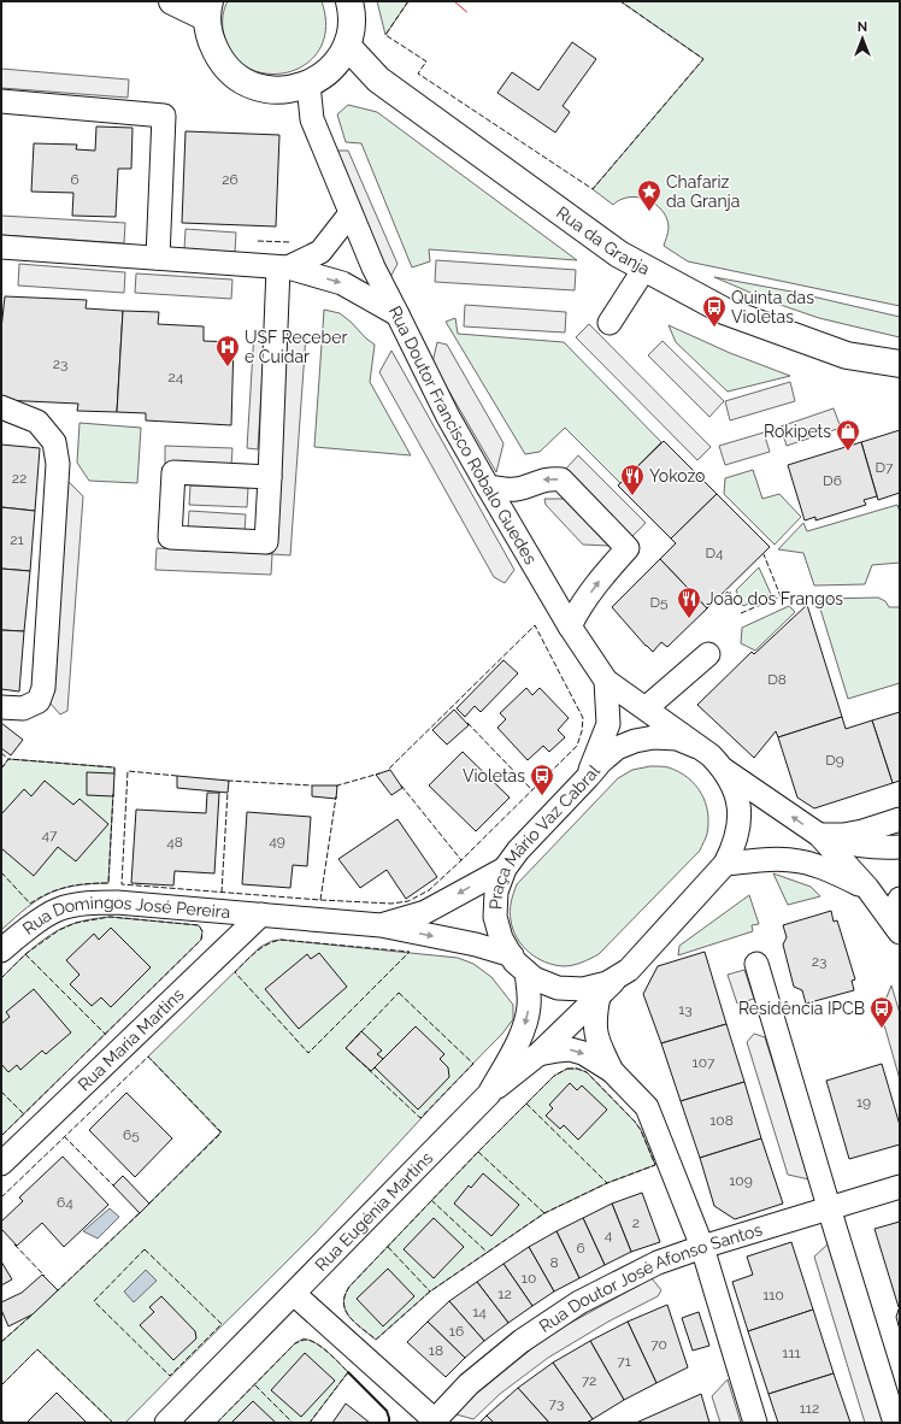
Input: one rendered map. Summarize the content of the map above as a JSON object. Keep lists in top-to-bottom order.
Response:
{
  "streets": {
    "main road": ["Rua da Granja"],
    "street": [
      "Rua Doutor Francisco Robalo Guedes",
      "Praça Mário Vaz Cabral",
      "Rua Domingos José Pereira",
      "Rua Maria Martins",
      "Rua Eugénia Martins",
      "Rua Doutor José Afonso Santos"
    ]
  },
  "crossings": [
    ["Praça Mário Vaz Cabral", "Rua Domingos José Pereira"],
    ["Praça Mário Vaz Cabral", "Rua Eugénia Martins"],
    ["Rua Domingos José Pereira", "Rua Maria Martins"],
    ["Rua Domingos José Pereira", "Rua Eugénia Martins"]
  ],
  "places": {
    "place": ["Chafariz da Granja"],
    "bus stop": ["Quinta das Violetas", "Violetas", "Residência IPCB"],
    "hospital": ["USF Receber e Cuidar"],
    "shop": ["Rokipets"],
    "restaurant": ["Yokozo", "João dos Frangos"]
  },
  "house_numbers": [
    "6",
    "26",
    "23",
    "24",
    "D7",
    "22",
    "D6",
    "21",
    "D4",
    "D5",
    "D8",
    "D9",
    "47",
    "49",
    "48",
    "23",
    "13",
    "107",
    "19",
    "108",
    "65",
    "109",
    "64",
    "2",
    "4",
    "6",
    "8",
    "10",
    "12",
    "110",
    "14",
    "16",
    "70",
    "18",
    "111",
    "71",
    "72",
    "73",
    "112"
  ],
  "north": "top"
}
